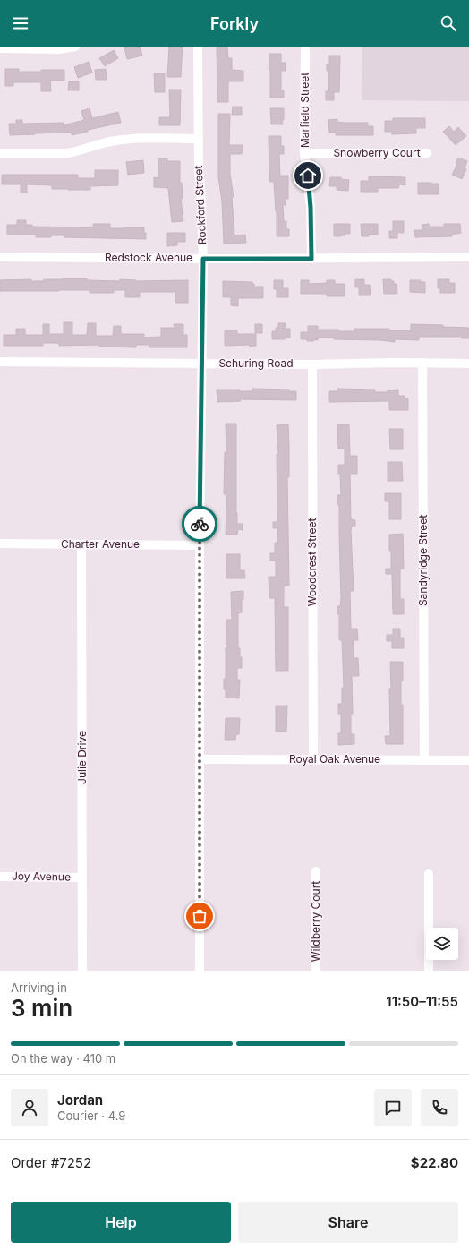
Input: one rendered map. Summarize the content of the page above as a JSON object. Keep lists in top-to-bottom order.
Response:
{
  "streets": {
    "street": [
      "Marfield Street",
      "Snowberry Court",
      "Rockford Street",
      "Redstock Avenue",
      "Schuring Road",
      "Charter Avenue",
      "Sandyridge Street",
      "Woodcrest Street",
      "Julie Drive",
      "Royal Oak Avenue",
      "Joy Avenue",
      "Wildberry Court"
    ]
  },
  "crossings": [
    ["Marfield Street", "Snowberry Court"],
    ["Marfield Street", "Redstock Avenue"],
    ["Rockford Street", "Redstock Avenue"],
    ["Rockford Street", "Schuring Road"],
    ["Rockford Street", "Charter Avenue"],
    ["Rockford Street", "Royal Oak Avenue"],
    ["Schuring Road", "Sandyridge Street"],
    ["Schuring Road", "Woodcrest Street"],
    ["Charter Avenue", "Julie Drive"],
    ["Sandyridge Street", "Royal Oak Avenue"],
    ["Woodcrest Street", "Royal Oak Avenue"],
    ["Julie Drive", "Joy Avenue"]
  ],
  "page": {
    "header": "Forkly",
    "heading": ["3 min", "Arriving in", "11:50–11:55"],
    "panel": [
      "Jordan",
      "Courier · 4.9",
      "Order #7252",
      "$22.80"
    ],
    "bar": "On the way · 410 m",
    "buttons": ["Help", "Share"]
  }
}
